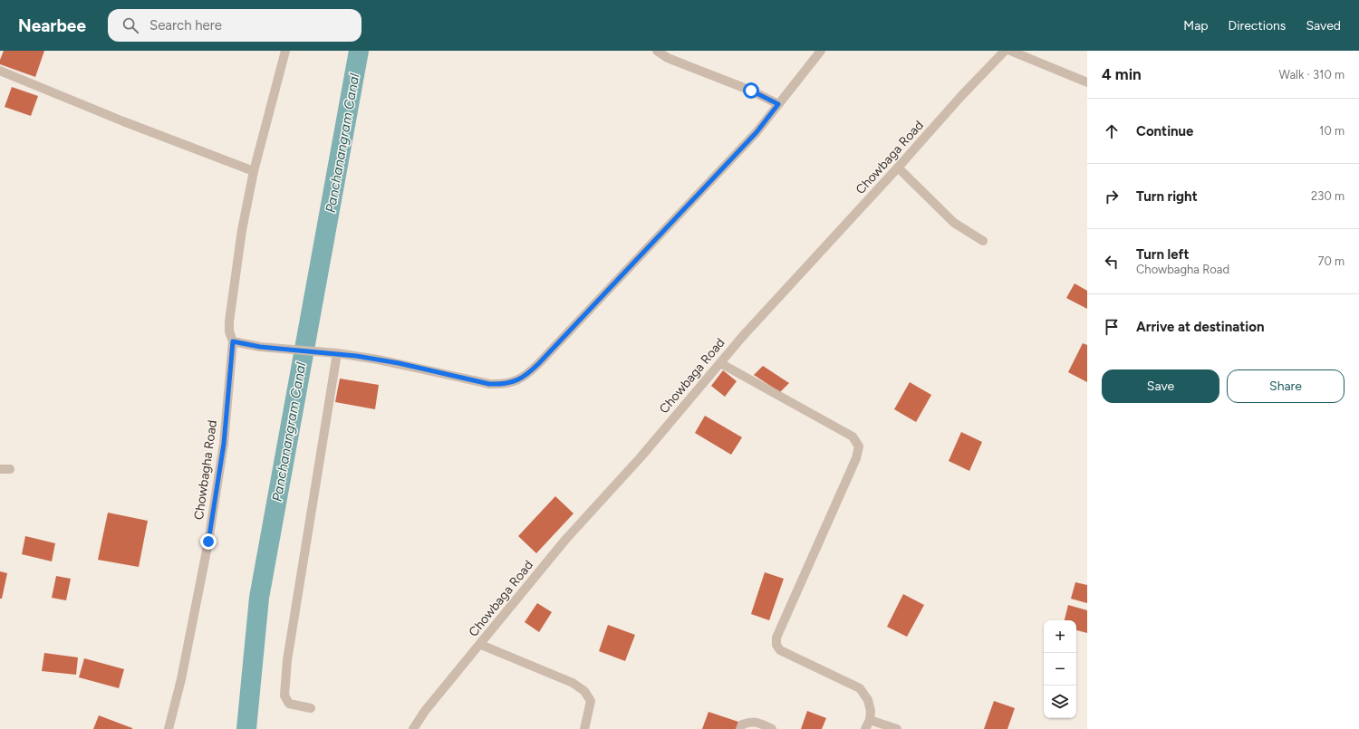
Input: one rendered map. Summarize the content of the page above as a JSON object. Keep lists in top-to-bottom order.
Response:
{
  "streets": {
    "street": ["Chowbaga Road", "Chowbagha Road"]
  },
  "water": ["Panchanangram Canal"],
  "page": {
    "header": "Nearbee",
    "search": "Search here",
    "nav": ["Map", "Directions", "Saved"],
    "heading": ["4 min", "Walk · 310 m"],
    "list": [
      ["Continue", "10 m"],
      ["Turn right", "230 m"],
      ["Turn left", "Chowbagha Road", "70 m"],
      "Arrive at destination"
    ],
    "buttons": ["Save", "Share"],
    "map_buttons": ["+", "−"]
  }
}
